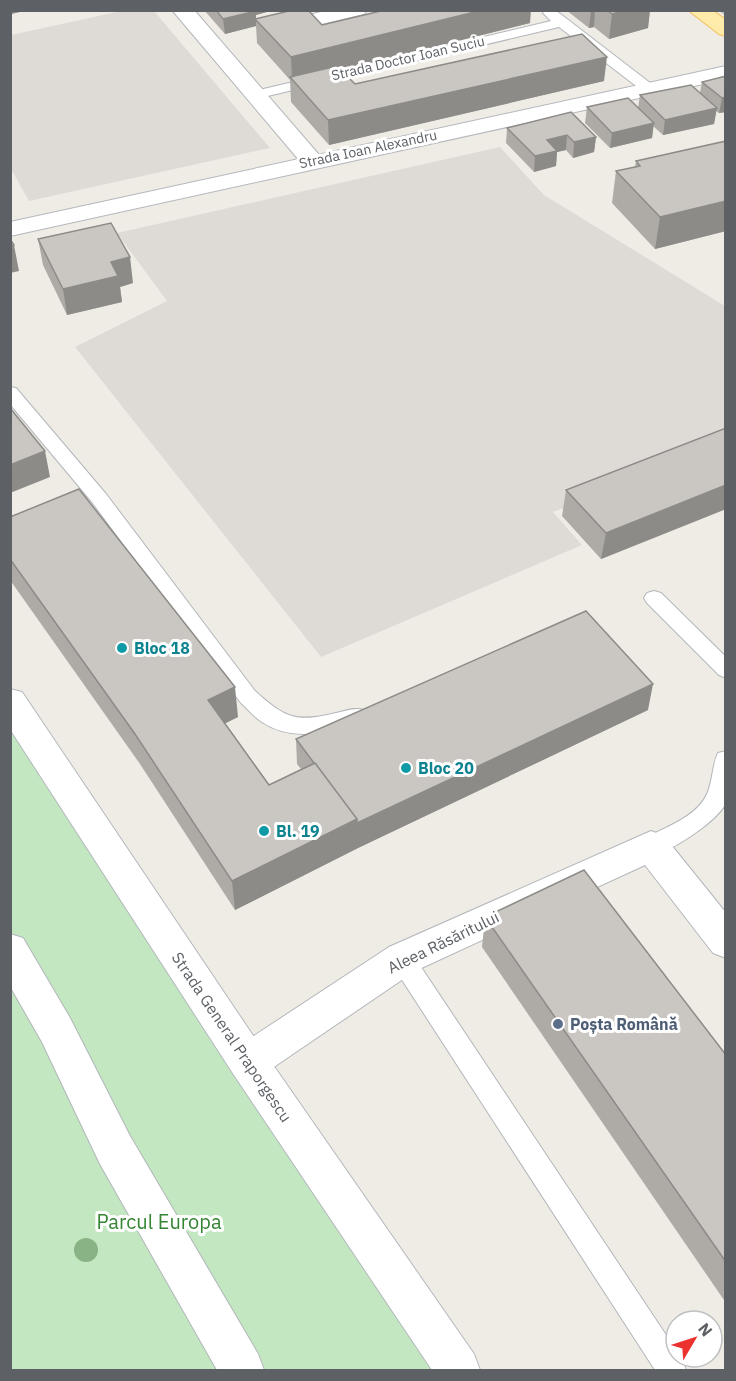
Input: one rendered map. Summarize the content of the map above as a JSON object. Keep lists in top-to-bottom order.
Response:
{
  "streets": {
    "street": ["Strada Ioan Alexandru", "Aleea Răsăritului", "Strada General Praporgescu"],
    "lane": ["Strada Doctor Ioan Suciu"]
  },
  "crossings": [
    ["Aleea Răsăritului", "Strada General Praporgescu"]
  ],
  "parks": ["Parcul Europa"],
  "places": [
    "Bloc 18",
    "Bloc 20",
    "Bl. 19",
    "Poșta Română"
  ],
  "north": "top right"
}
